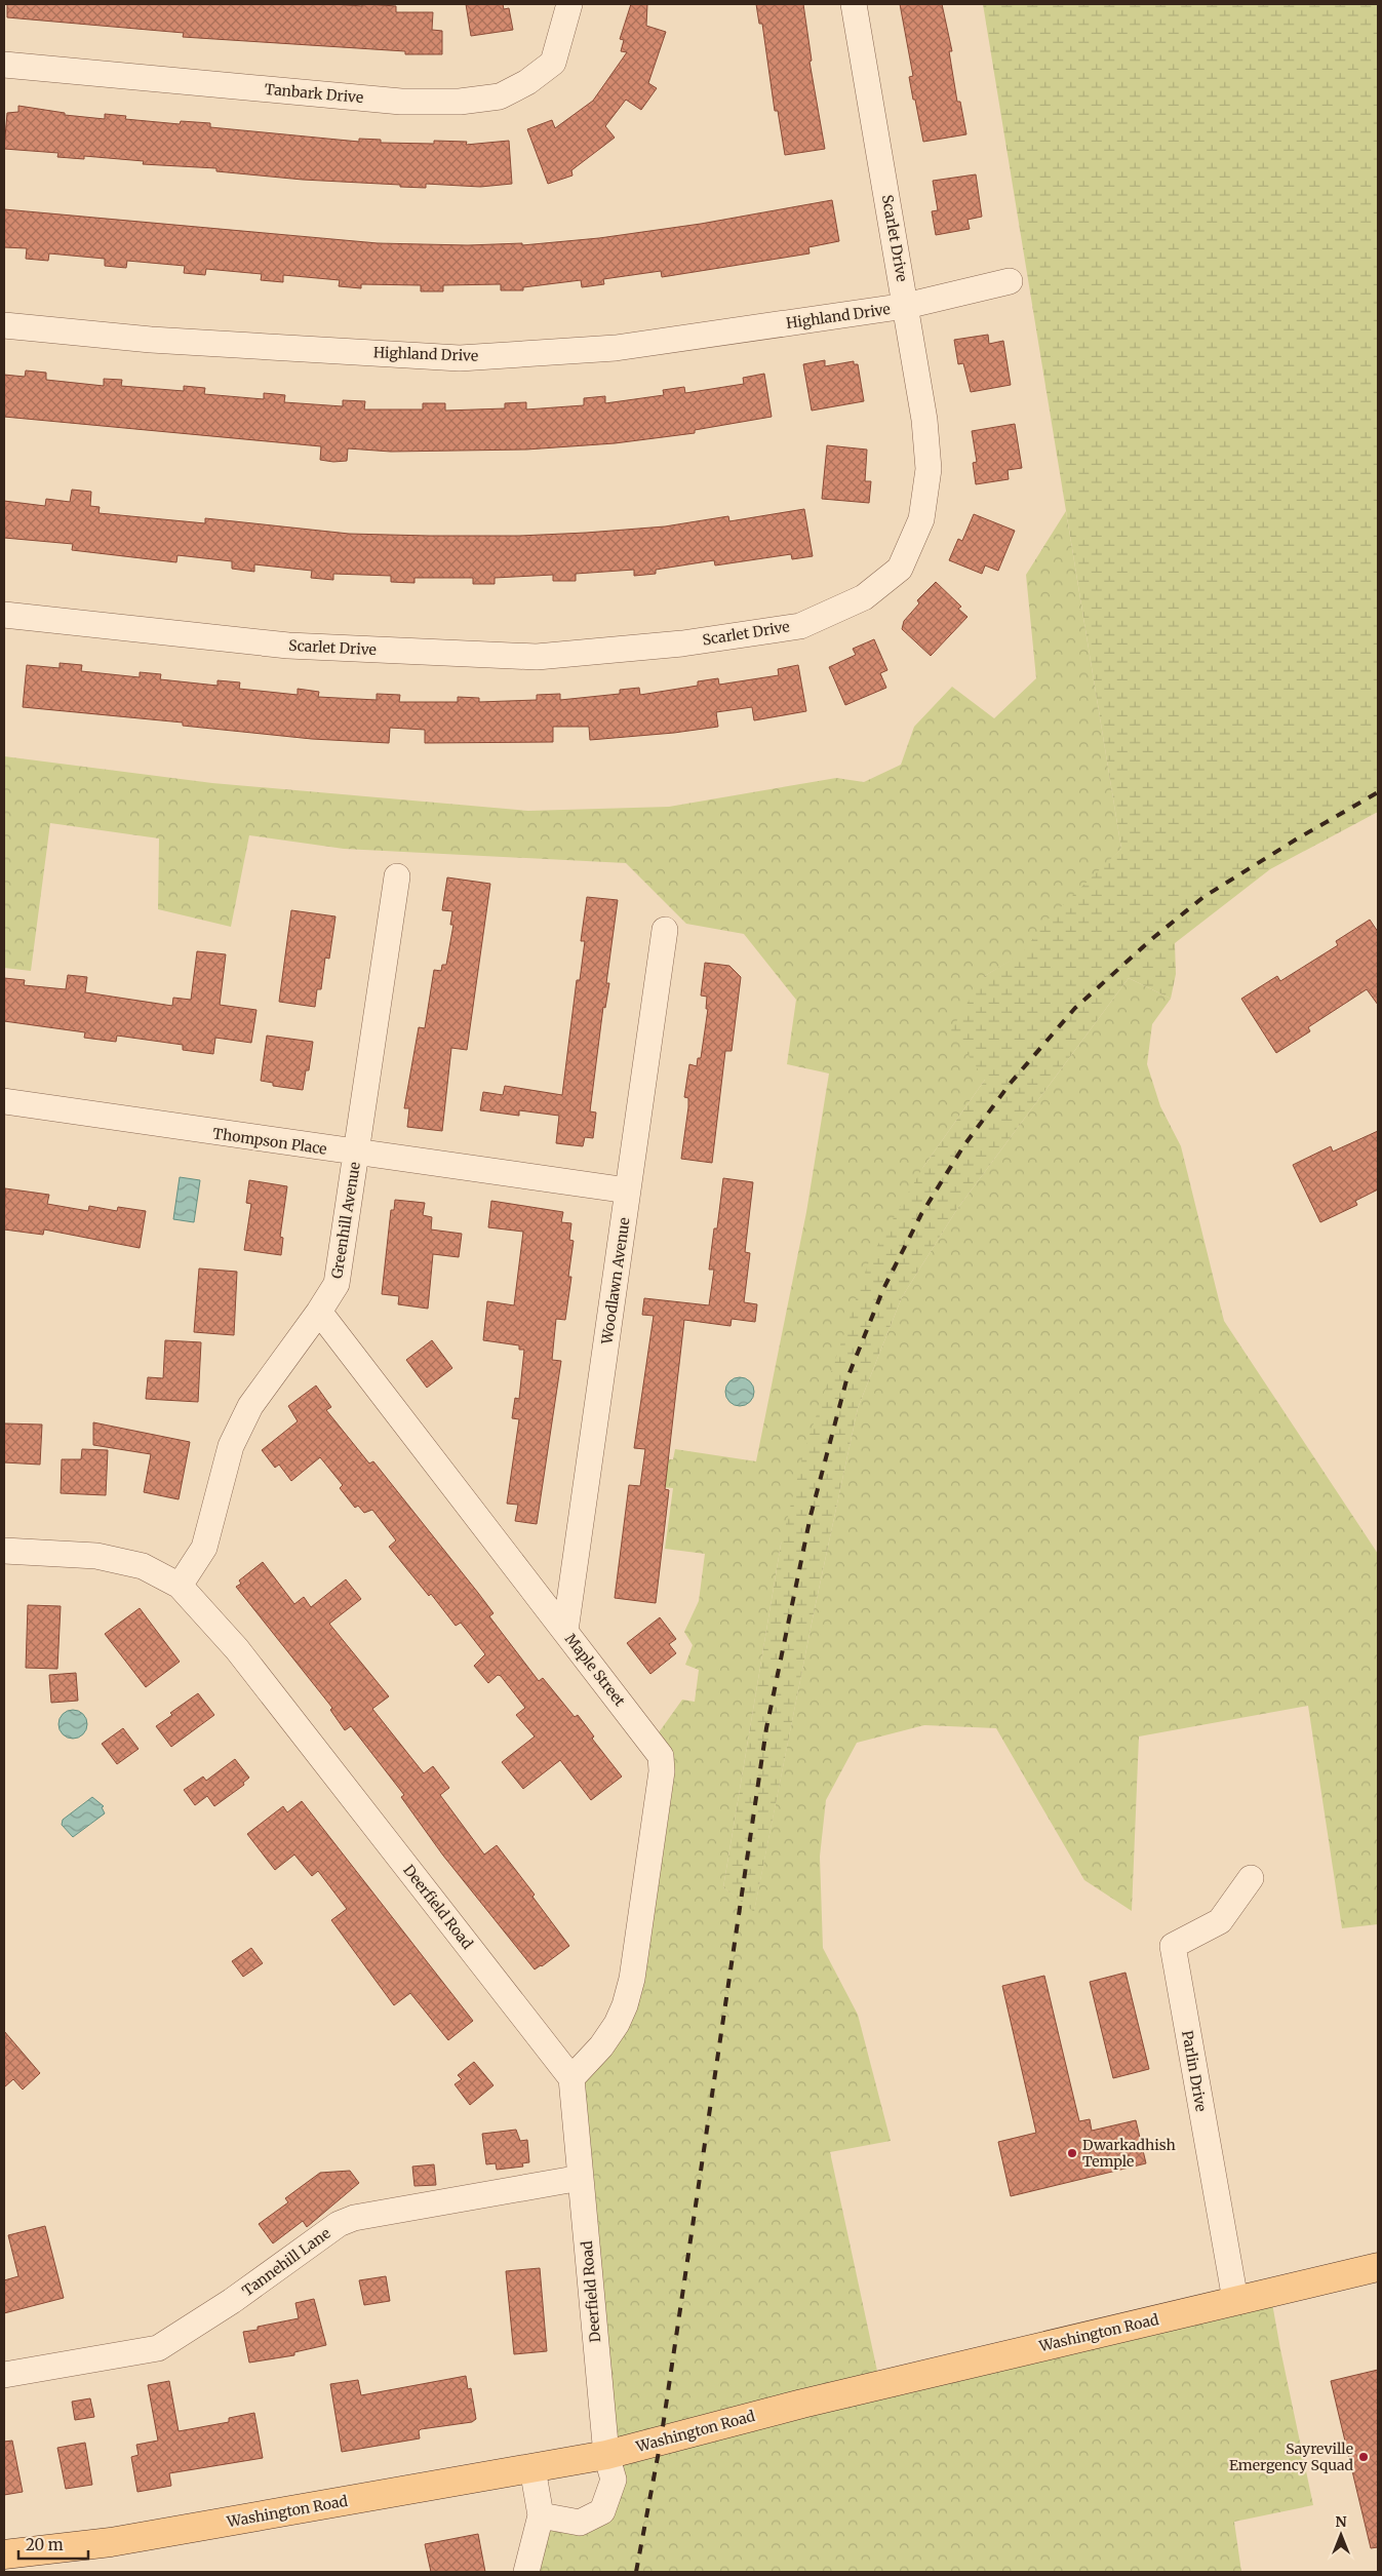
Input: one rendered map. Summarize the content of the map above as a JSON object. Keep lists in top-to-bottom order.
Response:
{
  "streets": {
    "main road": ["Washington Road"],
    "street": [
      "Tanbark Drive",
      "Scarlet Drive",
      "Highland Drive",
      "Thompson Place",
      "Greenhill Avenue",
      "Woodlawn Avenue",
      "Maple Street",
      "Deerfield Road",
      "Parlin Drive",
      "Tannehill Lane"
    ]
  },
  "crossings": [
    ["Scarlet Drive", "Highland Drive"],
    ["Thompson Place", "Greenhill Avenue"],
    ["Thompson Place", "Woodlawn Avenue"],
    ["Greenhill Avenue", "Maple Street"],
    ["Greenhill Avenue", "Deerfield Road"],
    ["Woodlawn Avenue", "Maple Street"],
    ["Maple Street", "Deerfield Road"],
    ["Deerfield Road", "Tannehill Lane"],
    ["Deerfield Road", "Washington Road"],
    ["Parlin Drive", "Washington Road"]
  ],
  "places": ["Dwarkadhish Temple", "Sayreville Emergency Squad"],
  "scale_bar": "20 m",
  "north": "top"
}
